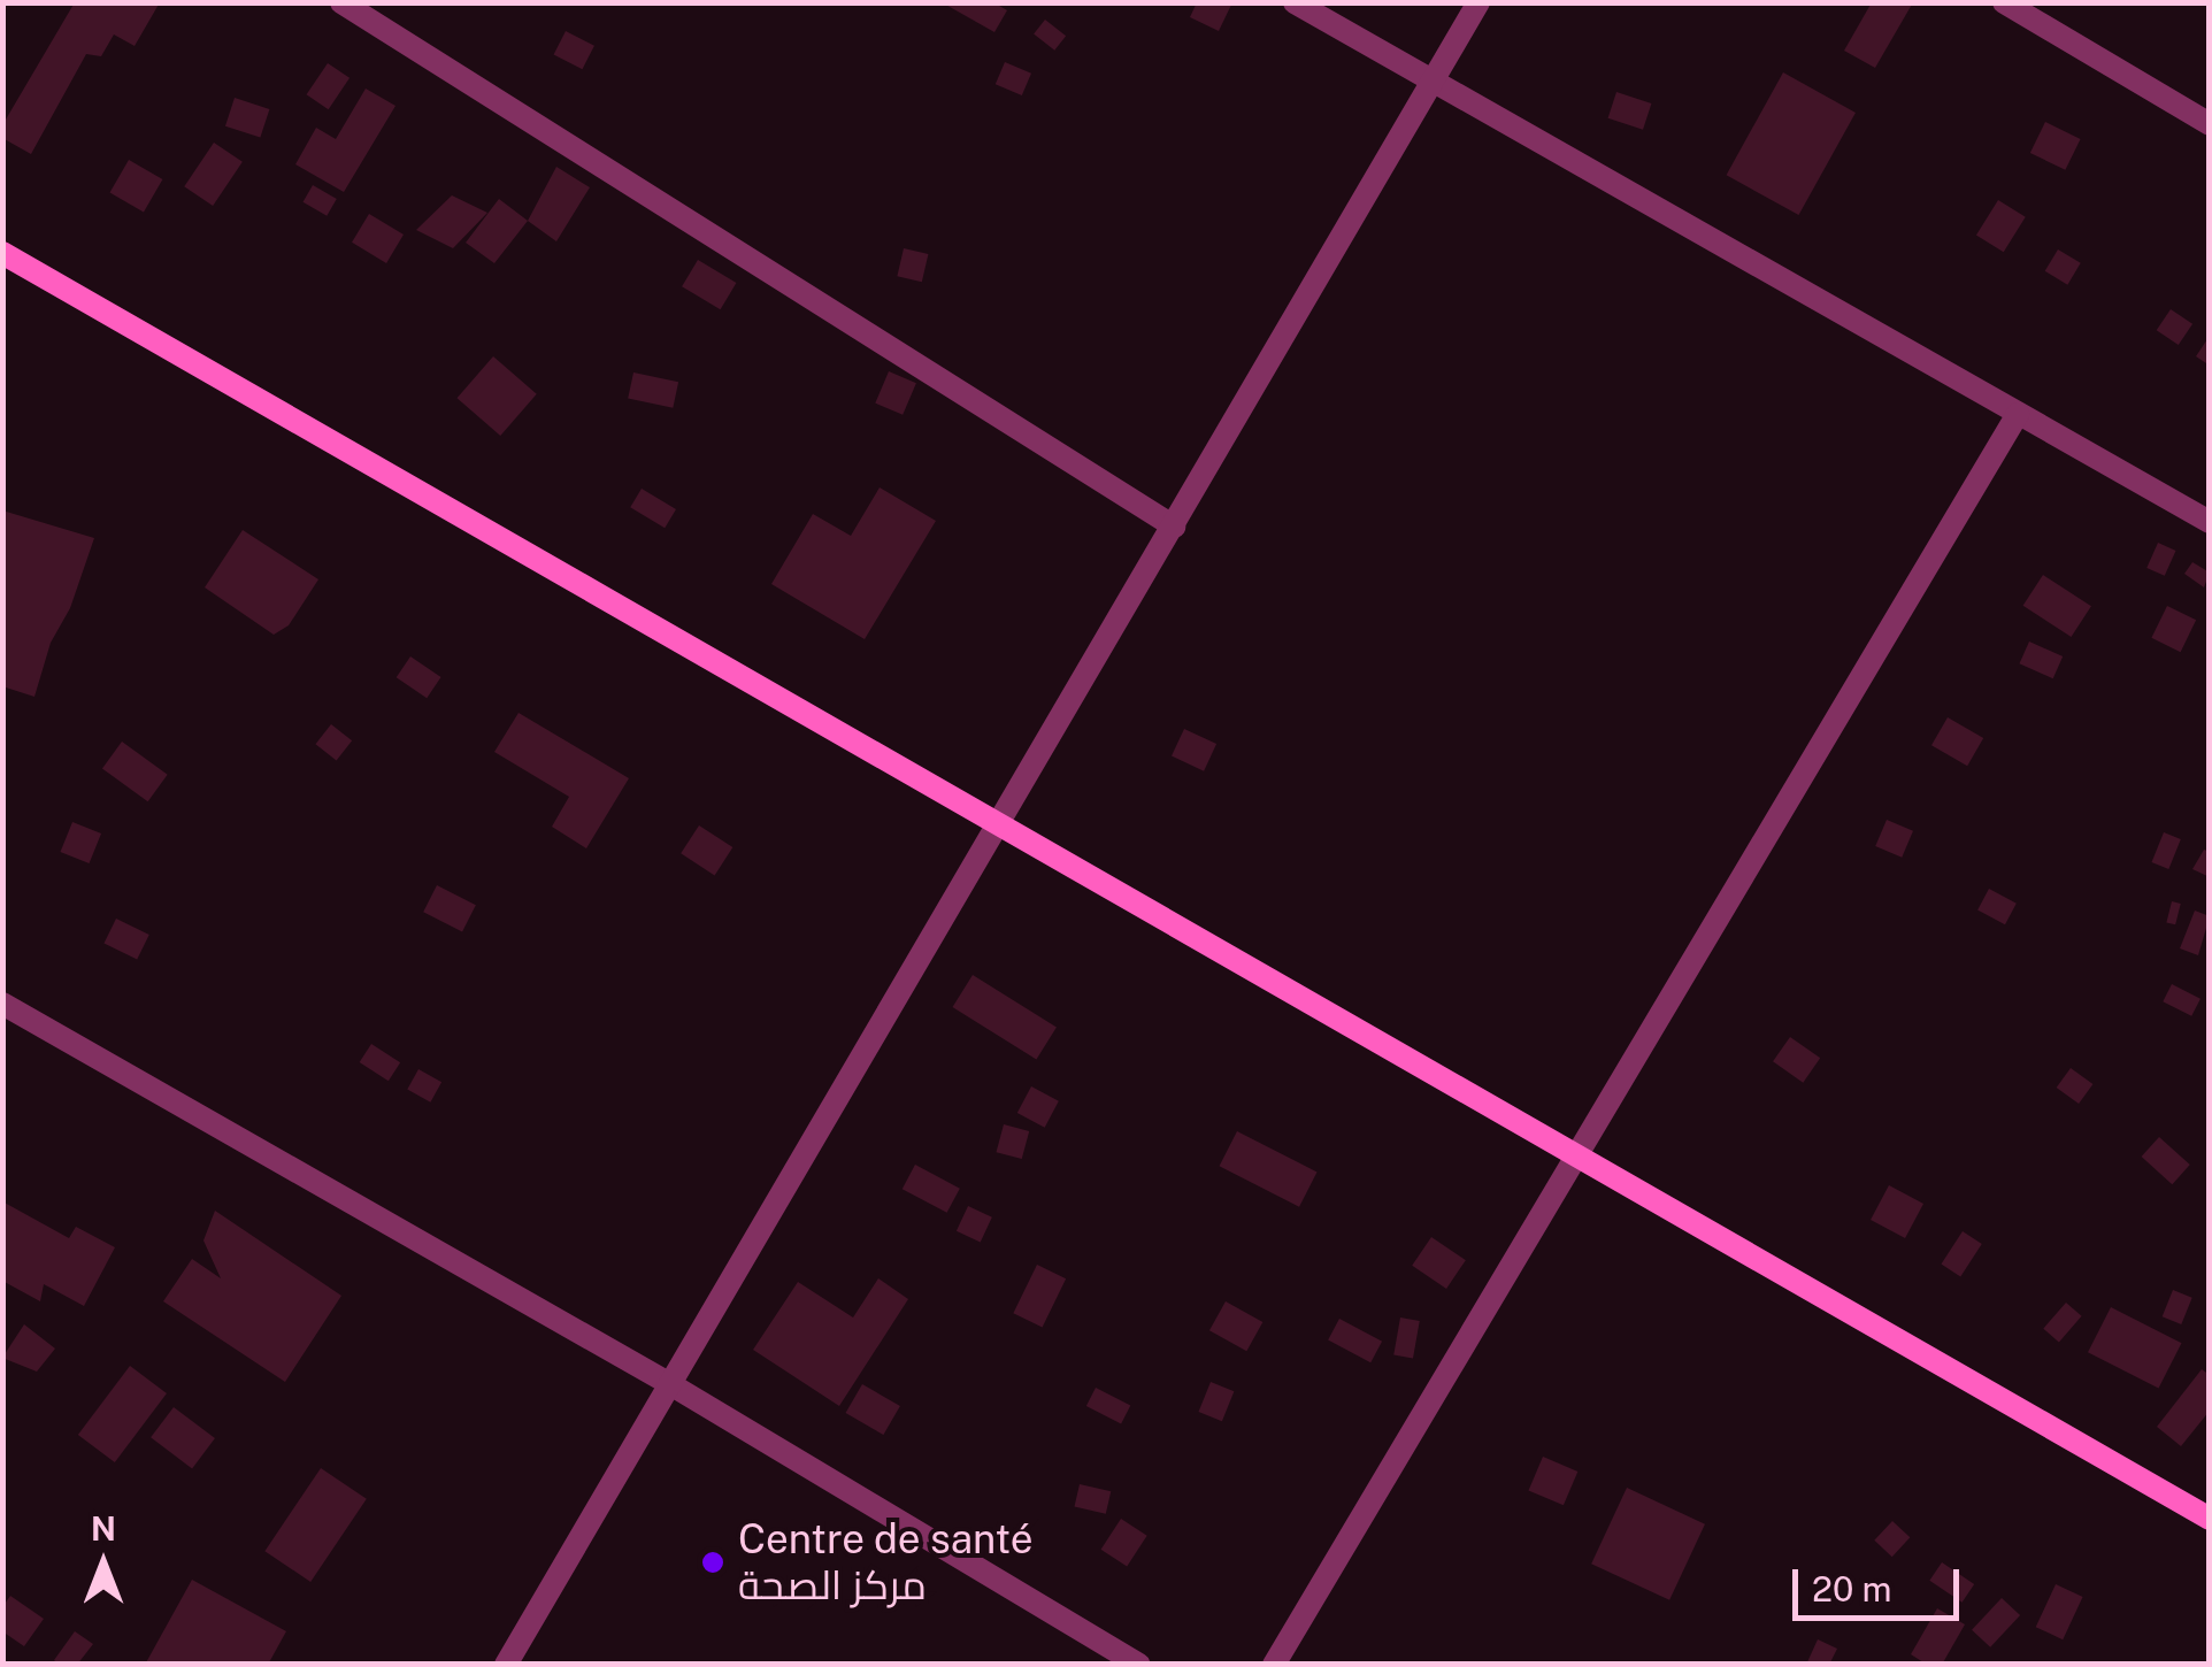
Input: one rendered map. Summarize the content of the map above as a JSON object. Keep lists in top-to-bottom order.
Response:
{
  "places": ["Centre de santé مركز الصحة"],
  "scale_bar": "20 m",
  "north": "top"
}
